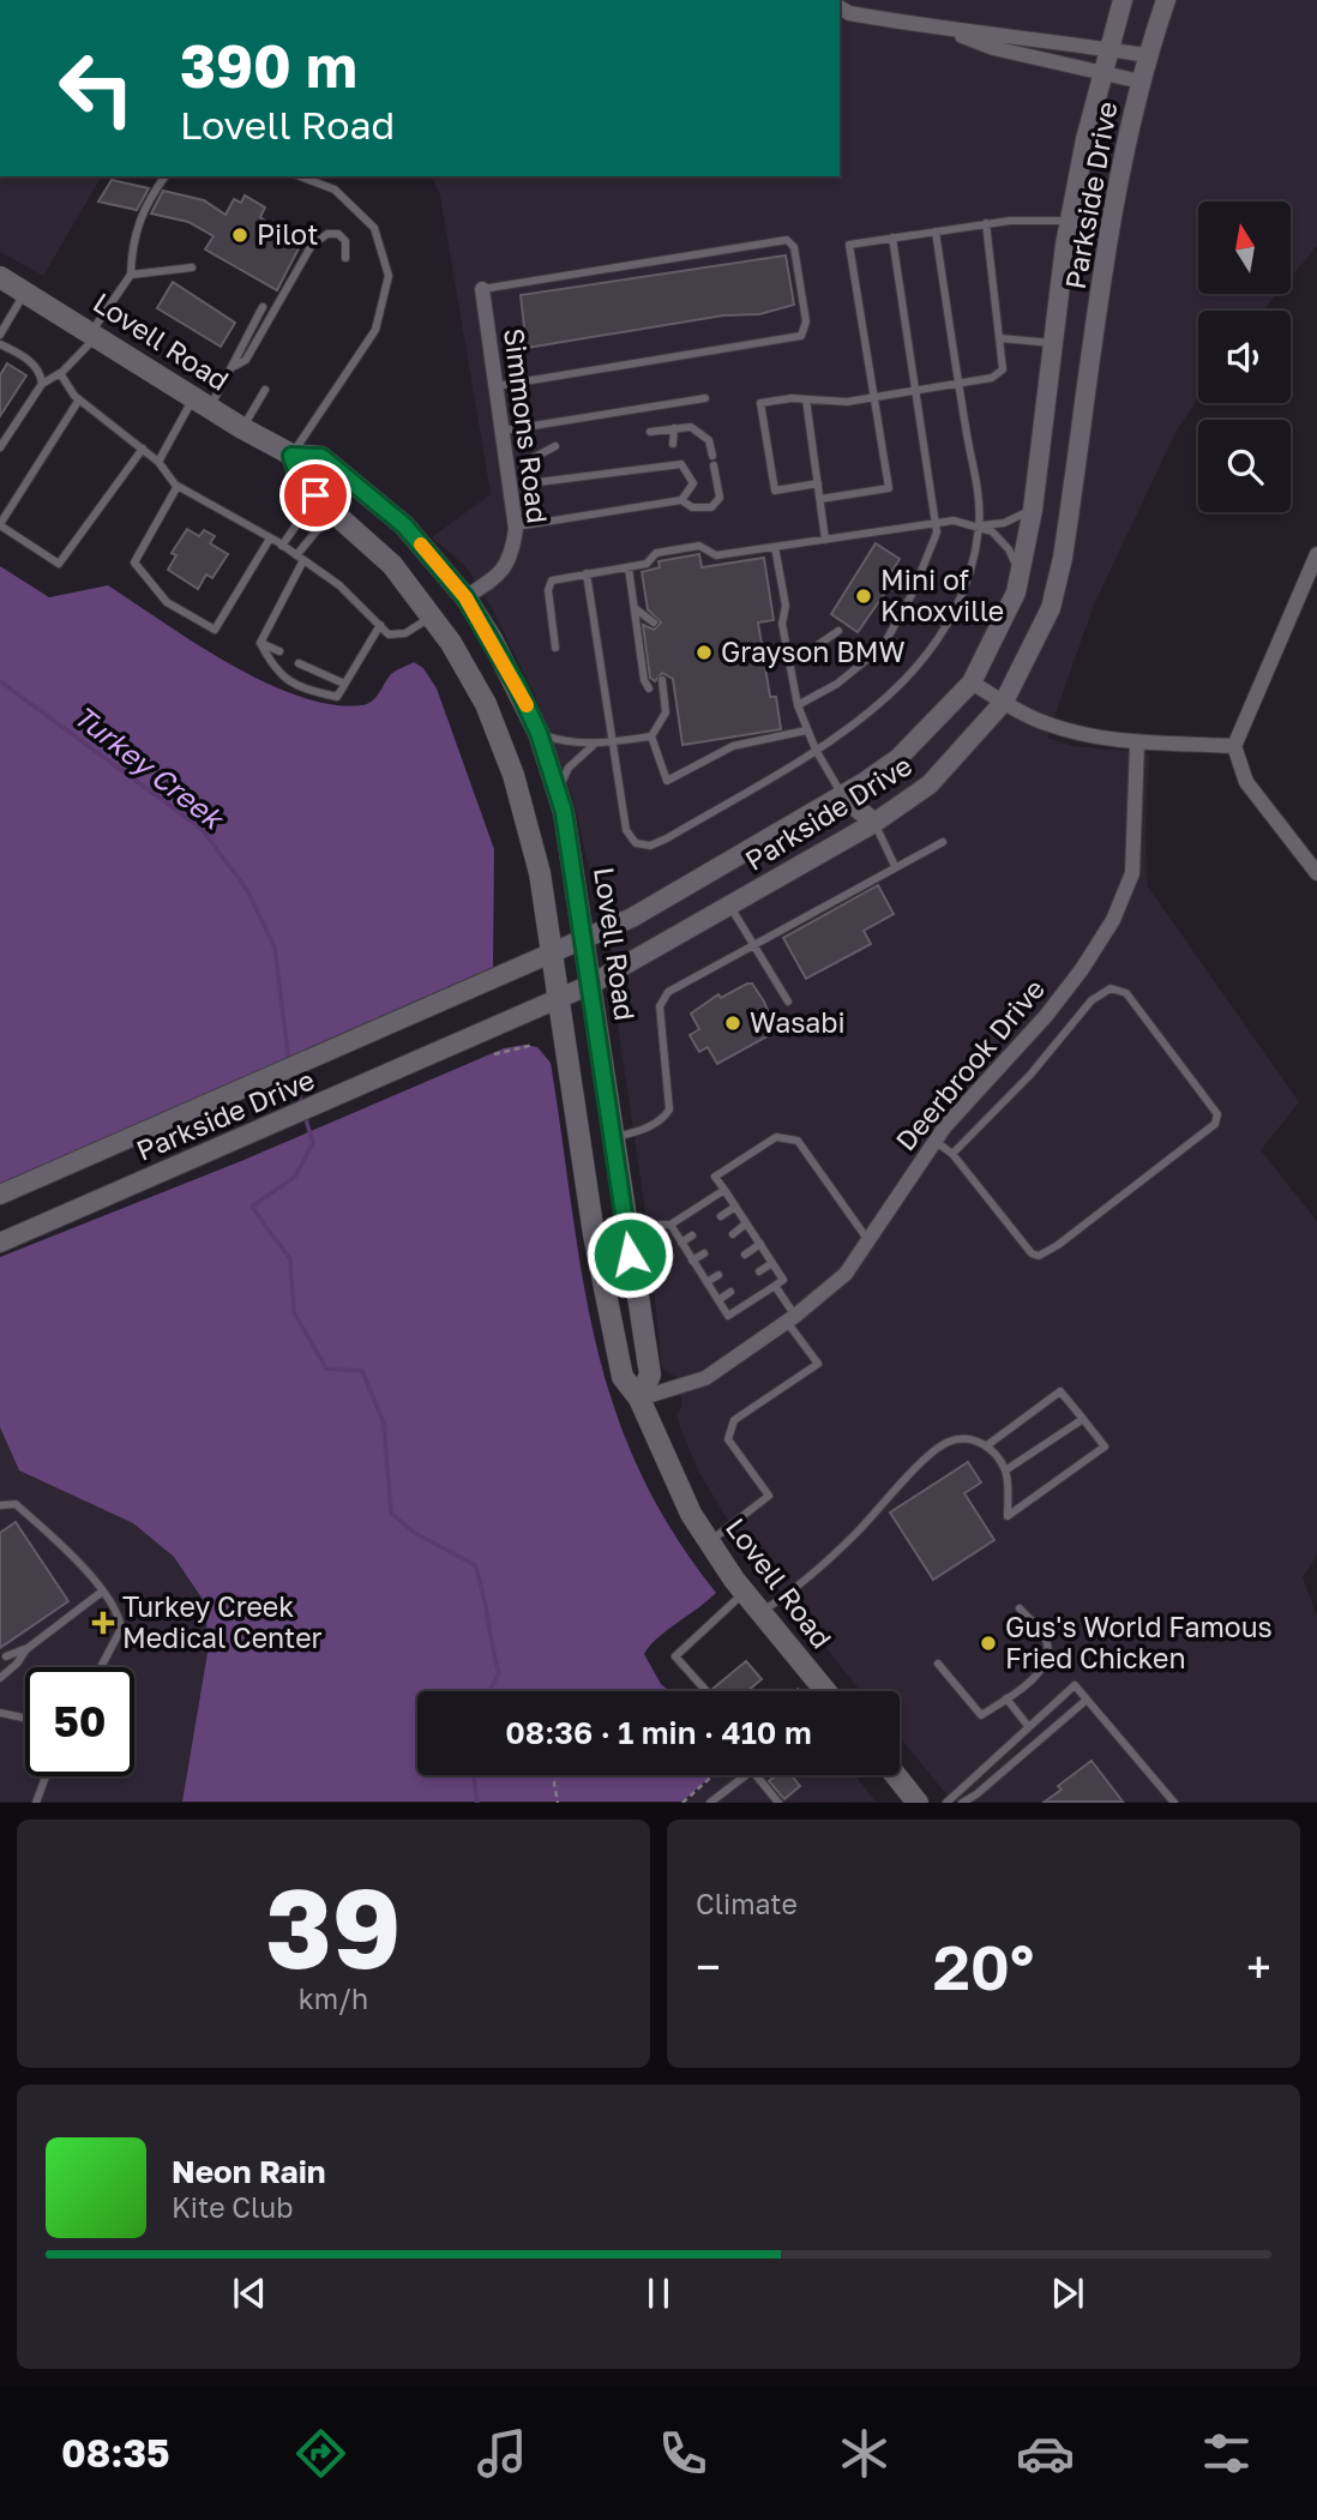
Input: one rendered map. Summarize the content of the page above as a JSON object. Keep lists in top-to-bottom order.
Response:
{
  "streets": {
    "main road": ["Lovell Road"],
    "street": ["Parkside Drive", "Simmons Road", "Deerbrook Drive"]
  },
  "crossings": [
    ["Parkside Drive", "Lovell Road"],
    ["Lovell Road", "Simmons Road"],
    ["Lovell Road", "Deerbrook Drive"]
  ],
  "water": ["Turkey Creek"],
  "places": {
    "other": [
      "Pilot",
      "Mini of Knoxville",
      "Grayson BMW",
      "Wasabi",
      "Gus's World Famous Fried Chicken"
    ],
    "health": ["Turkey Creek Medical Center"]
  },
  "north": "top",
  "page": {
    "turn": ["390 m", "Lovell Road"],
    "limit": "50",
    "trip": "08:36 · 1 min · 410 m",
    "tile": [
      ["39", "km/h"],
      "Climate"
    ],
    "heat": ["−", "20°", "+"],
    "song": ["Neon Rain", "Kite Club"],
    "tabs": "08:35"
  }
}
